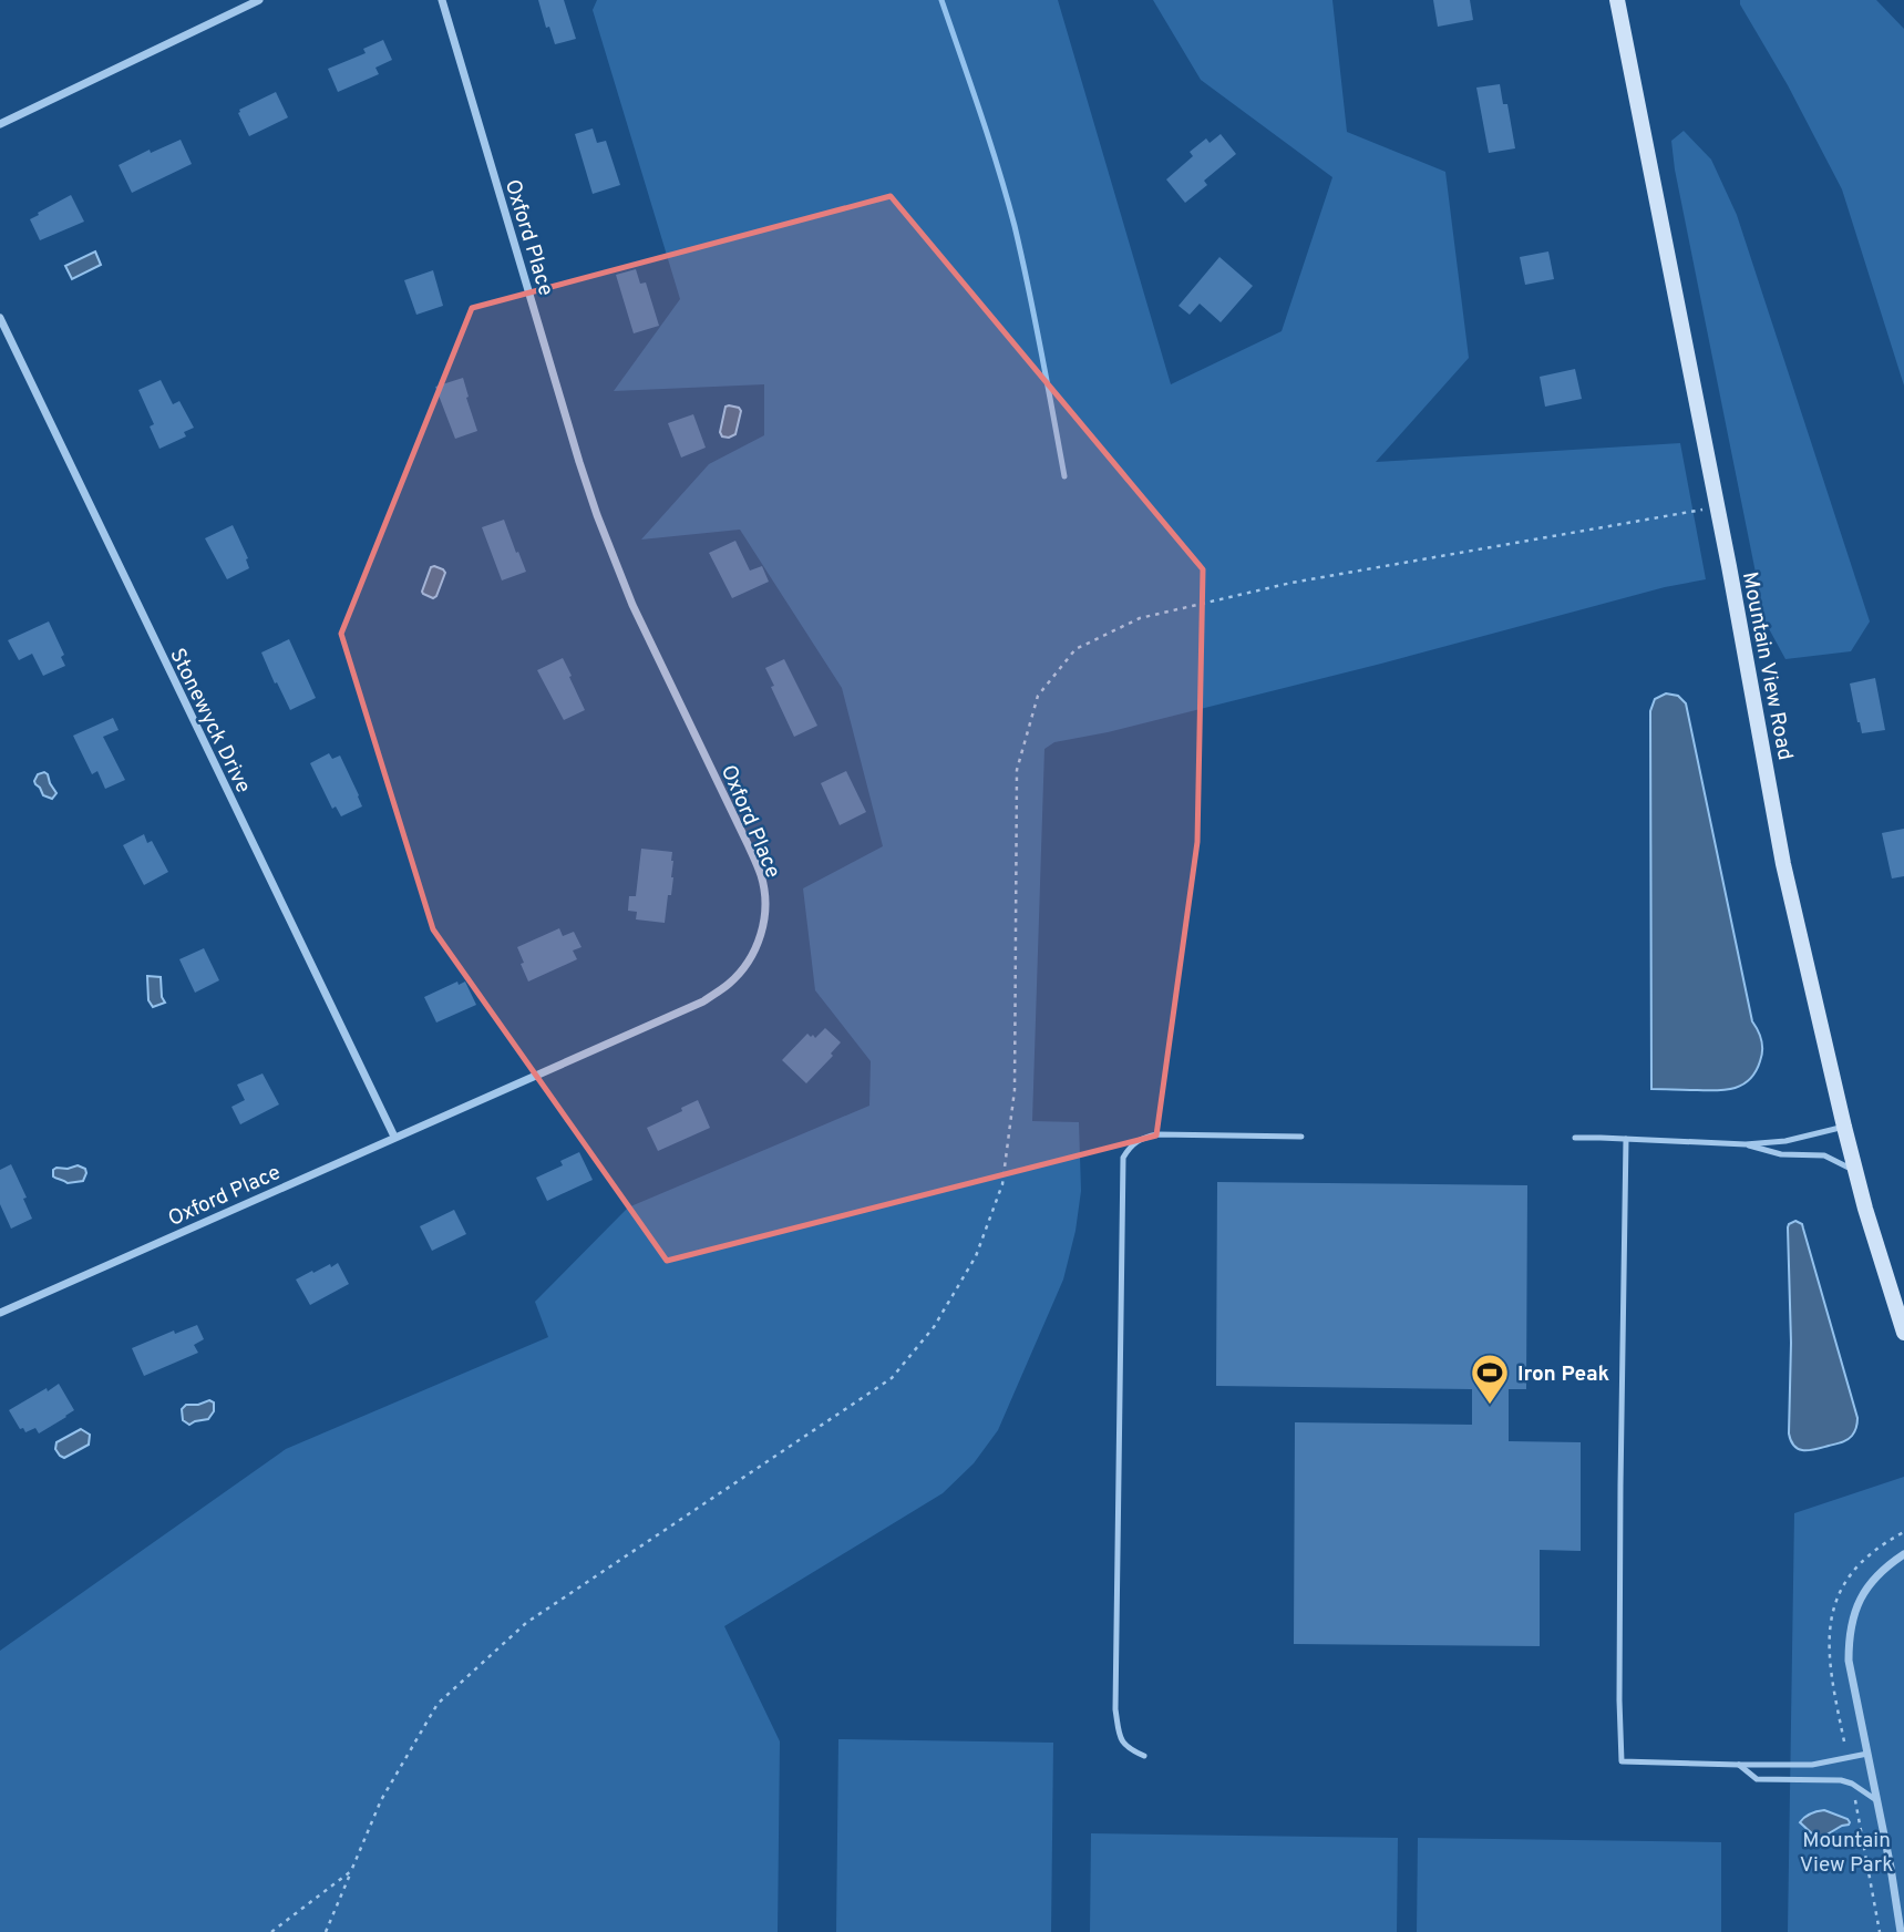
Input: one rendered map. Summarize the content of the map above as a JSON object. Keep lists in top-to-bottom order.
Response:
{
  "streets": {
    "street": ["Oxford Place", "Mountain View Road", "Stonewyck Drive"]
  },
  "crossings": [
    ["Oxford Place", "Stonewyck Drive"]
  ],
  "parks": ["Mountain View Park"],
  "places": {
    "sports": ["Iron Peak"]
  }
}
